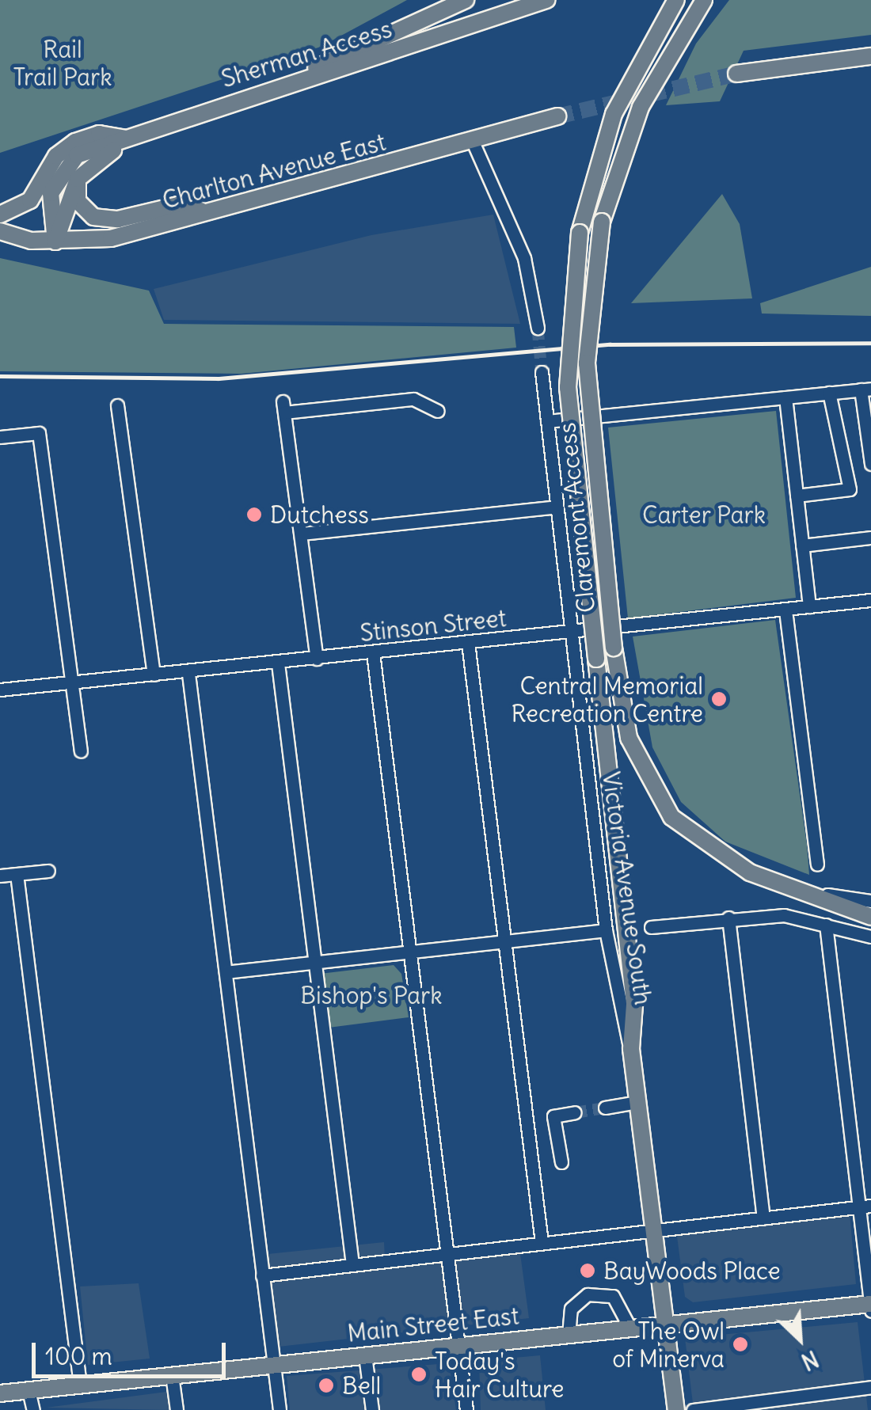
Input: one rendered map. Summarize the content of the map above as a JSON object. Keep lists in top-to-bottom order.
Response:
{
  "streets": {
    "main road": [
      "Sherman Access",
      "Charlton Avenue East",
      "Claremont Access",
      "Victoria Avenue South",
      "Main Street East"
    ],
    "street": ["Stinson Street"]
  },
  "crossings": [
    ["Sherman Access", "Charlton Avenue East"],
    ["Claremont Access", "Victoria Avenue South"],
    ["Stinson Street", "Victoria Avenue South"],
    ["Victoria Avenue South", "Main Street East"]
  ],
  "parks": ["Rail Trail Park", "Carter Park", "Bishop's Park"],
  "places": [
    "Dutchess",
    "Central Memorial Recreation Centre",
    "BayWoods Place",
    "The Owl of Minerva",
    "Today's Hair Culture",
    "Bell"
  ],
  "scale_bar": "100 m",
  "north": "bottom right"
}
